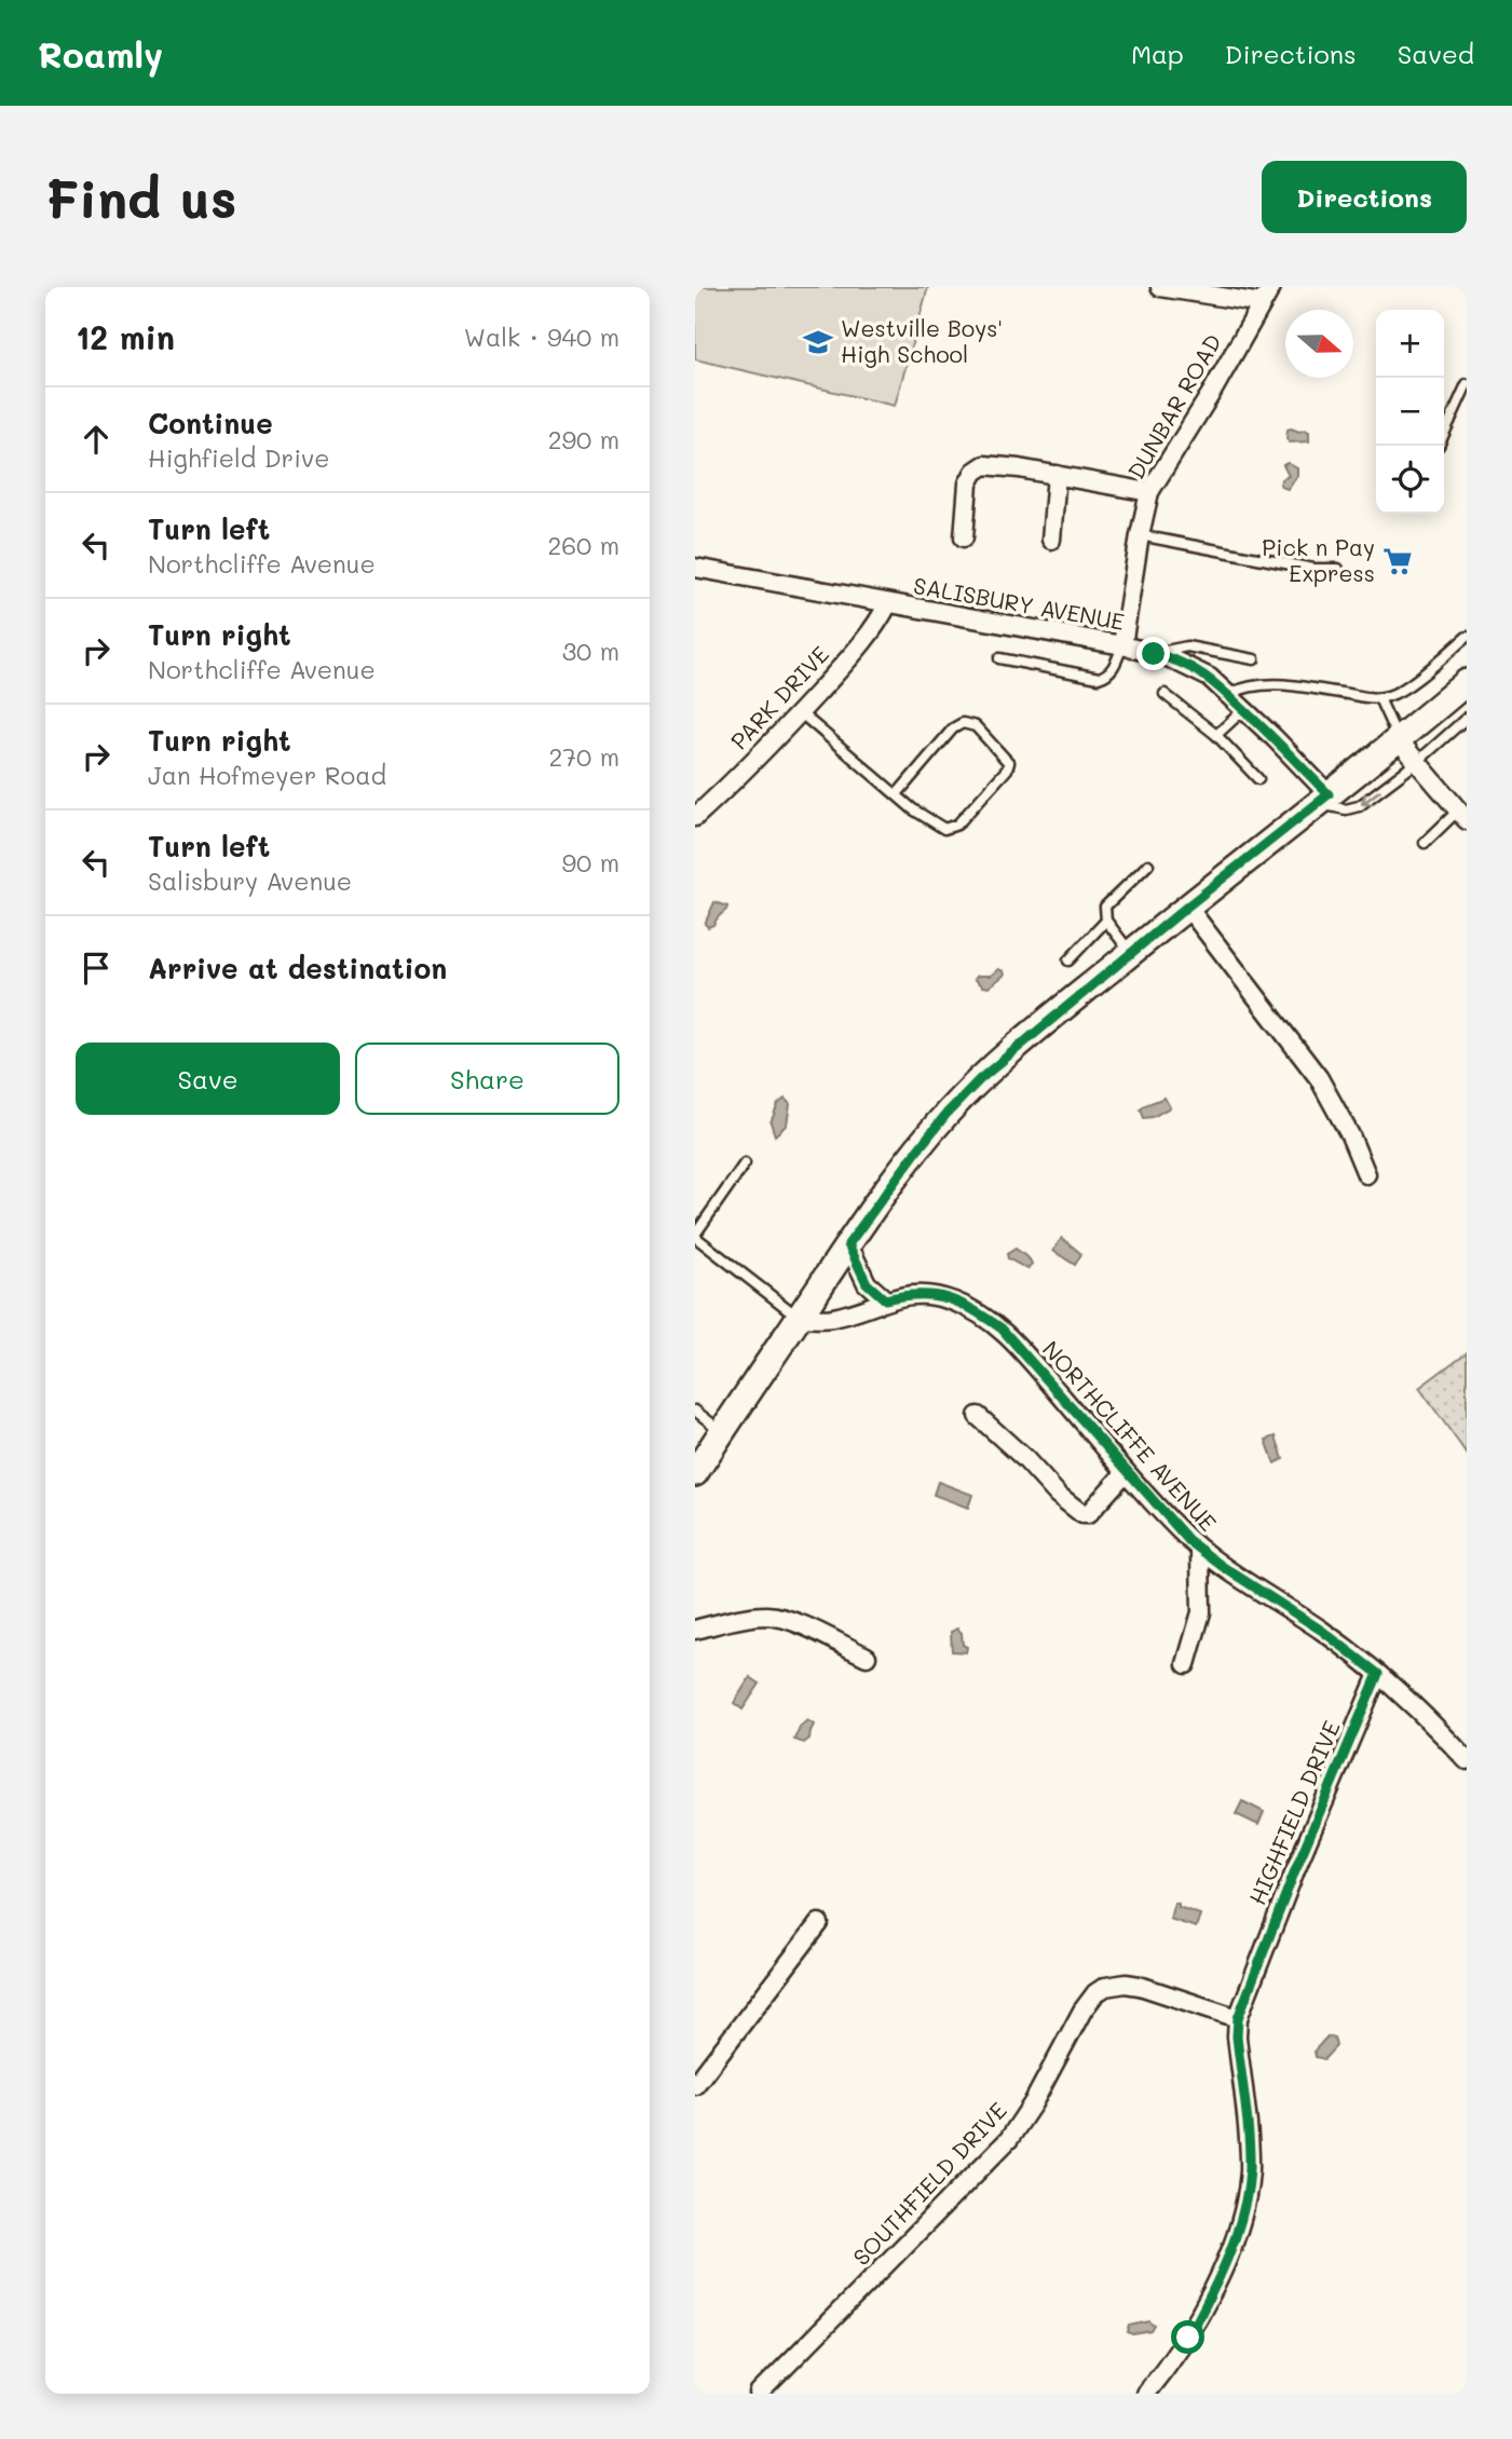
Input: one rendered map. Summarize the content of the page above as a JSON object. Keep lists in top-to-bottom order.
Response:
{
  "streets": {
    "street": [
      "DUNBAR ROAD",
      "SALISBURY AVENUE",
      "PARK DRIVE",
      "NORTHCLIFFE AVENUE",
      "HIGHFIELD DRIVE",
      "SOUTHFIELD DRIVE"
    ]
  },
  "crossings": [
    ["DUNBAR ROAD", "SALISBURY AVENUE"],
    ["SALISBURY AVENUE", "PARK DRIVE"],
    ["NORTHCLIFFE AVENUE", "HIGHFIELD DRIVE"],
    ["HIGHFIELD DRIVE", "SOUTHFIELD DRIVE"]
  ],
  "places": {
    "school or university": ["Westville Boys' High School"],
    "supermarket": ["Pick n Pay Express"]
  },
  "north": "right",
  "page": {
    "header": "Roamly",
    "nav": ["Map", "Directions", "Saved"],
    "buttons": [
      "Directions",
      ["Save", "Share"]
    ],
    "title": "Find us",
    "heading": ["12 min", "Walk · 940 m"],
    "map_buttons": ["+", "−"],
    "list": [
      ["Continue", "Highfield Drive", "290 m"],
      ["Turn left", "Northcliffe Avenue", "260 m"],
      ["Turn right", "Northcliffe Avenue", "30 m"],
      ["Turn right", "Jan Hofmeyer Road", "270 m"],
      ["Turn left", "Salisbury Avenue", "90 m"],
      "Arrive at destination"
    ]
  }
}
